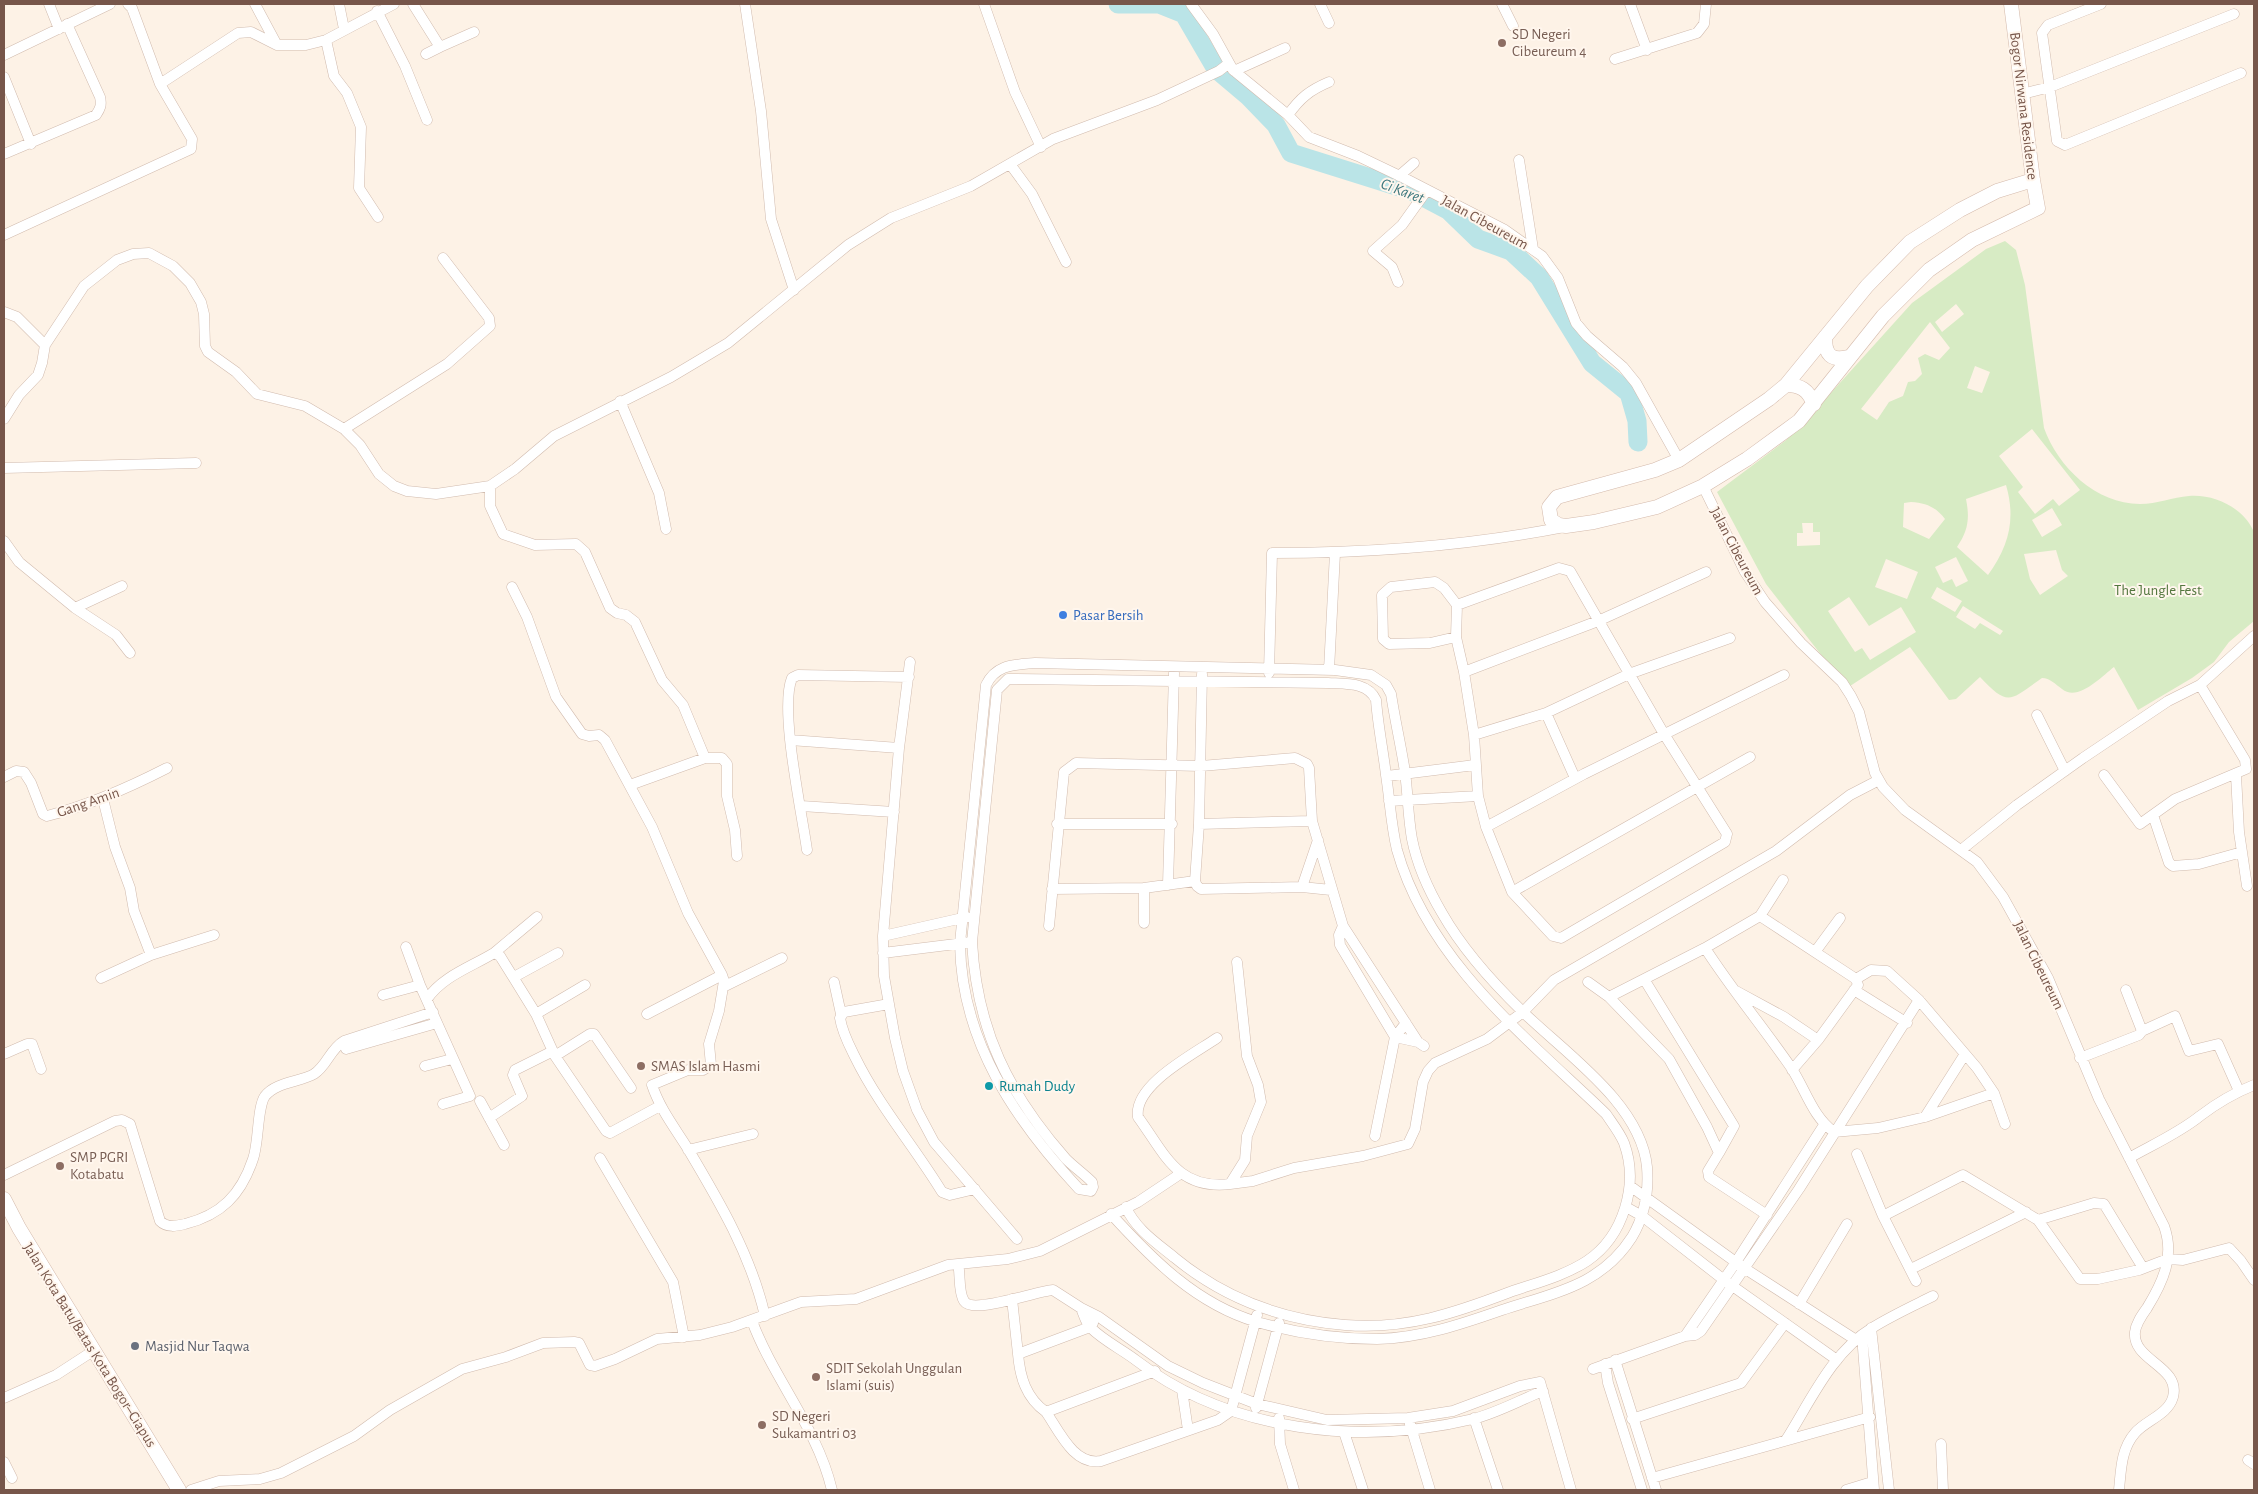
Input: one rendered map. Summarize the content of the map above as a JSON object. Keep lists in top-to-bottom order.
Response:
{
  "streets": {
    "street": [
      "Bogor Nirwana Residence",
      "Jalan Cibeureum",
      "Gang Amin",
      "Jalan Kota Batu/Batas Kota Bogor–Ciapus"
    ]
  },
  "water": ["Ci Karet"],
  "parks": ["The Jungle Fest"],
  "places": [
    "SD Negeri Cibeureum 4",
    "Pasar Bersih",
    "SMAS Islam Hasmi",
    "Rumah Dudy",
    "SMP PGRI Kotabatu",
    "Masjid Nur Taqwa",
    "SDIT Sekolah Unggulan Islami (suis)",
    "SD Negeri Sukamantri 03"
  ]
}
